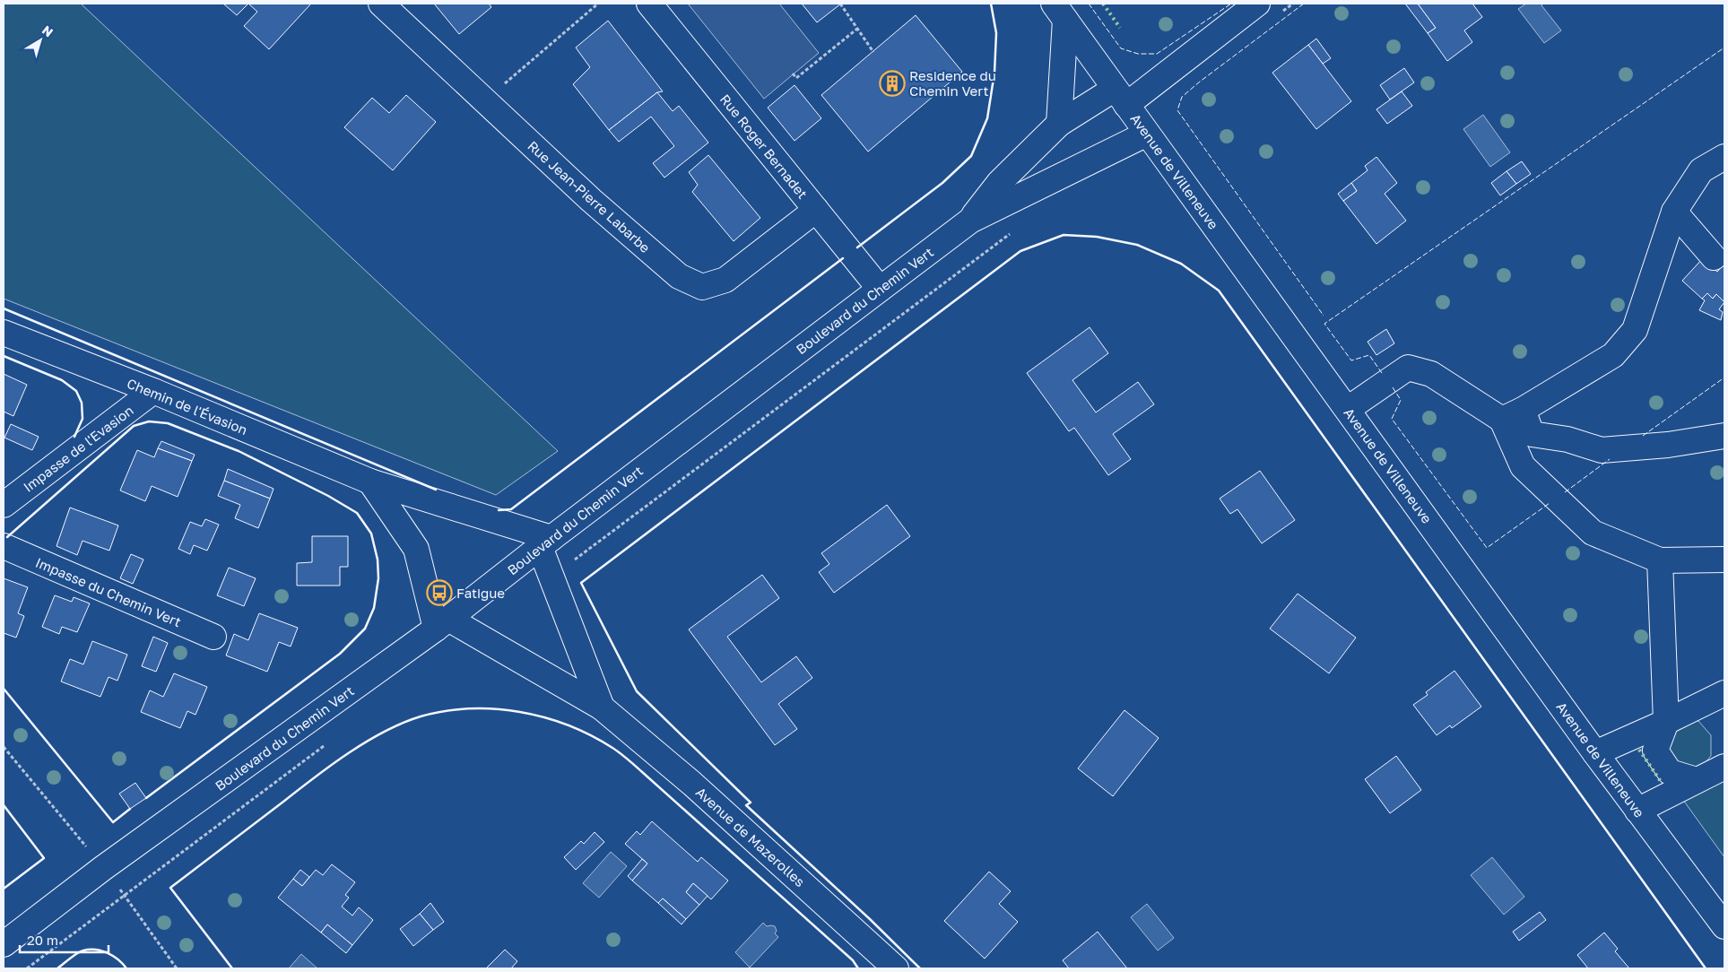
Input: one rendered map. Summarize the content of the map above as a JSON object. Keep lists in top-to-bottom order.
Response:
{
  "streets": {
    "street": [
      "Rue Roger Bernadet",
      "Avenue de Villeneuve",
      "Rue Jean-Pierre Labarbe",
      "Boulevard du Chemin Vert",
      "Chemin de l'Évasion",
      "Impasse de l'Evasion",
      "Impasse du Chemin Vert",
      "Avenue de Mazerolles"
    ]
  },
  "crossings": [
    ["Rue Roger Bernadet", "Rue Jean-Pierre Labarbe"],
    ["Rue Roger Bernadet", "Boulevard du Chemin Vert"],
    ["Avenue de Villeneuve", "Boulevard du Chemin Vert"],
    ["Boulevard du Chemin Vert", "Chemin de l'Évasion"],
    ["Boulevard du Chemin Vert", "Avenue de Mazerolles"],
    ["Chemin de l'Évasion", "Impasse de l'Evasion"],
    ["Chemin de l'Évasion", "Avenue de Mazerolles"]
  ],
  "places": {
    "building": ["Residence du Chemin Vert"],
    "bus stop": ["Fatigue"]
  },
  "scale_bar": "20 m",
  "north": "top right"
}
